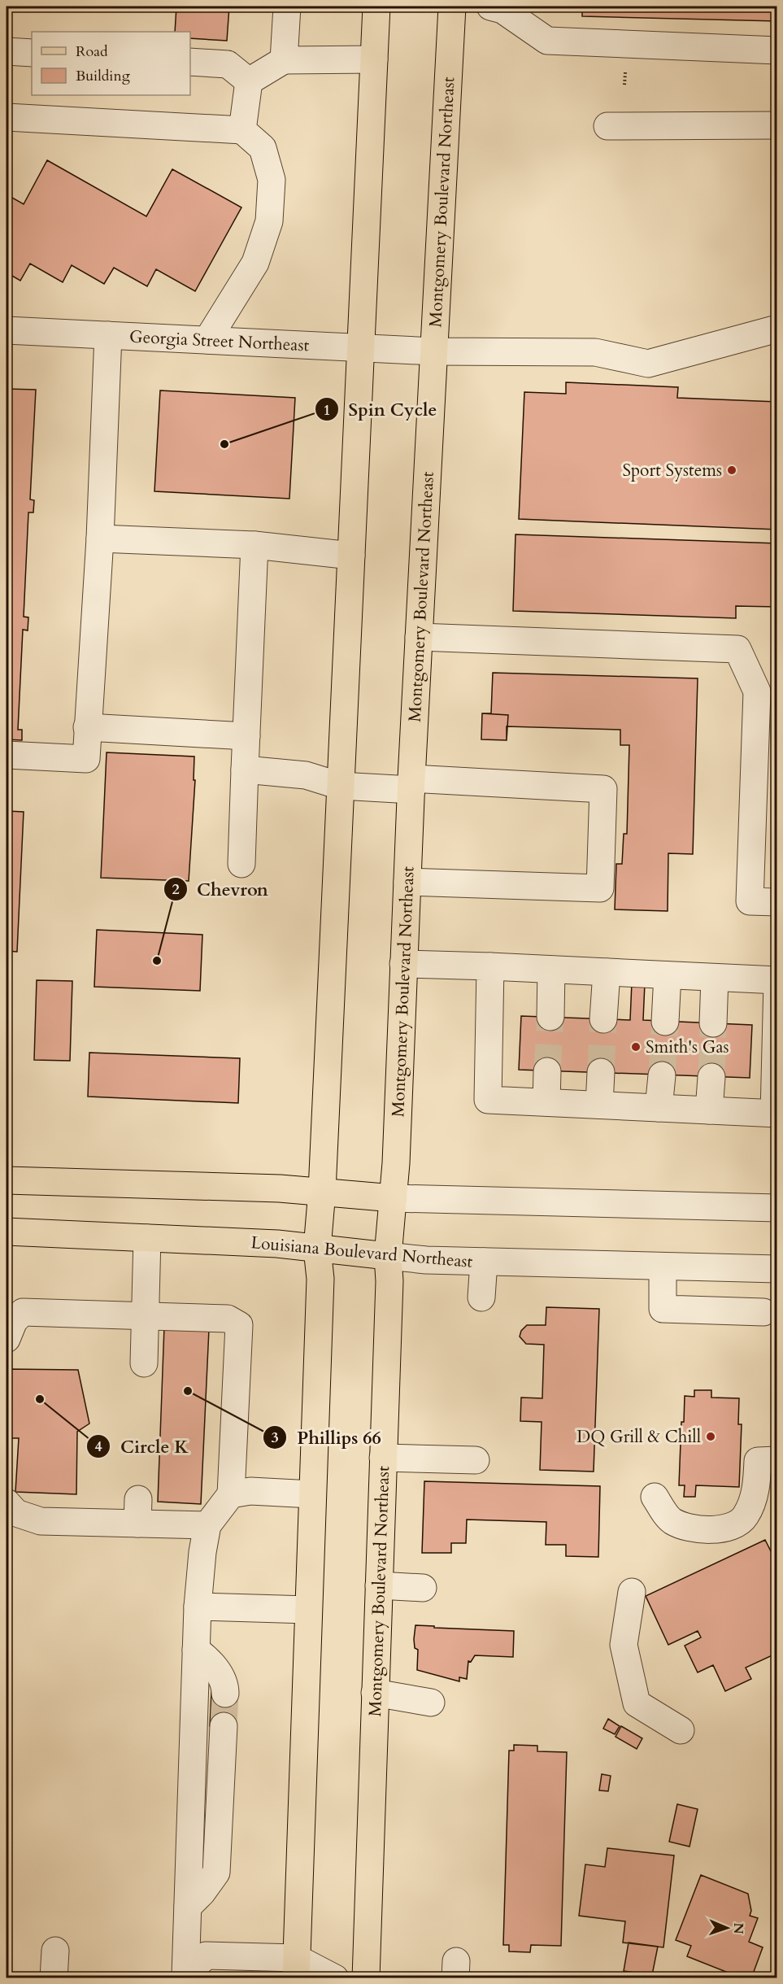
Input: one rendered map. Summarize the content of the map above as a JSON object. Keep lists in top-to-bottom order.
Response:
{
  "streets": {
    "main road": ["Montgomery Boulevard Northeast", "Louisiana Boulevard Northeast"],
    "street": ["Georgia Street Northeast"]
  },
  "crossings": [
    ["Montgomery Boulevard Northeast", "Georgia Street Northeast"],
    ["Montgomery Boulevard Northeast", "Louisiana Boulevard Northeast"]
  ],
  "places": [
    "Spin Cycle",
    "Sport Systems",
    "Chevron",
    "Smith's Gas",
    "Phillips 66",
    "Circle K",
    "DQ Grill & Chill"
  ],
  "legend": ["Road", "Building"],
  "north": "right"
}
